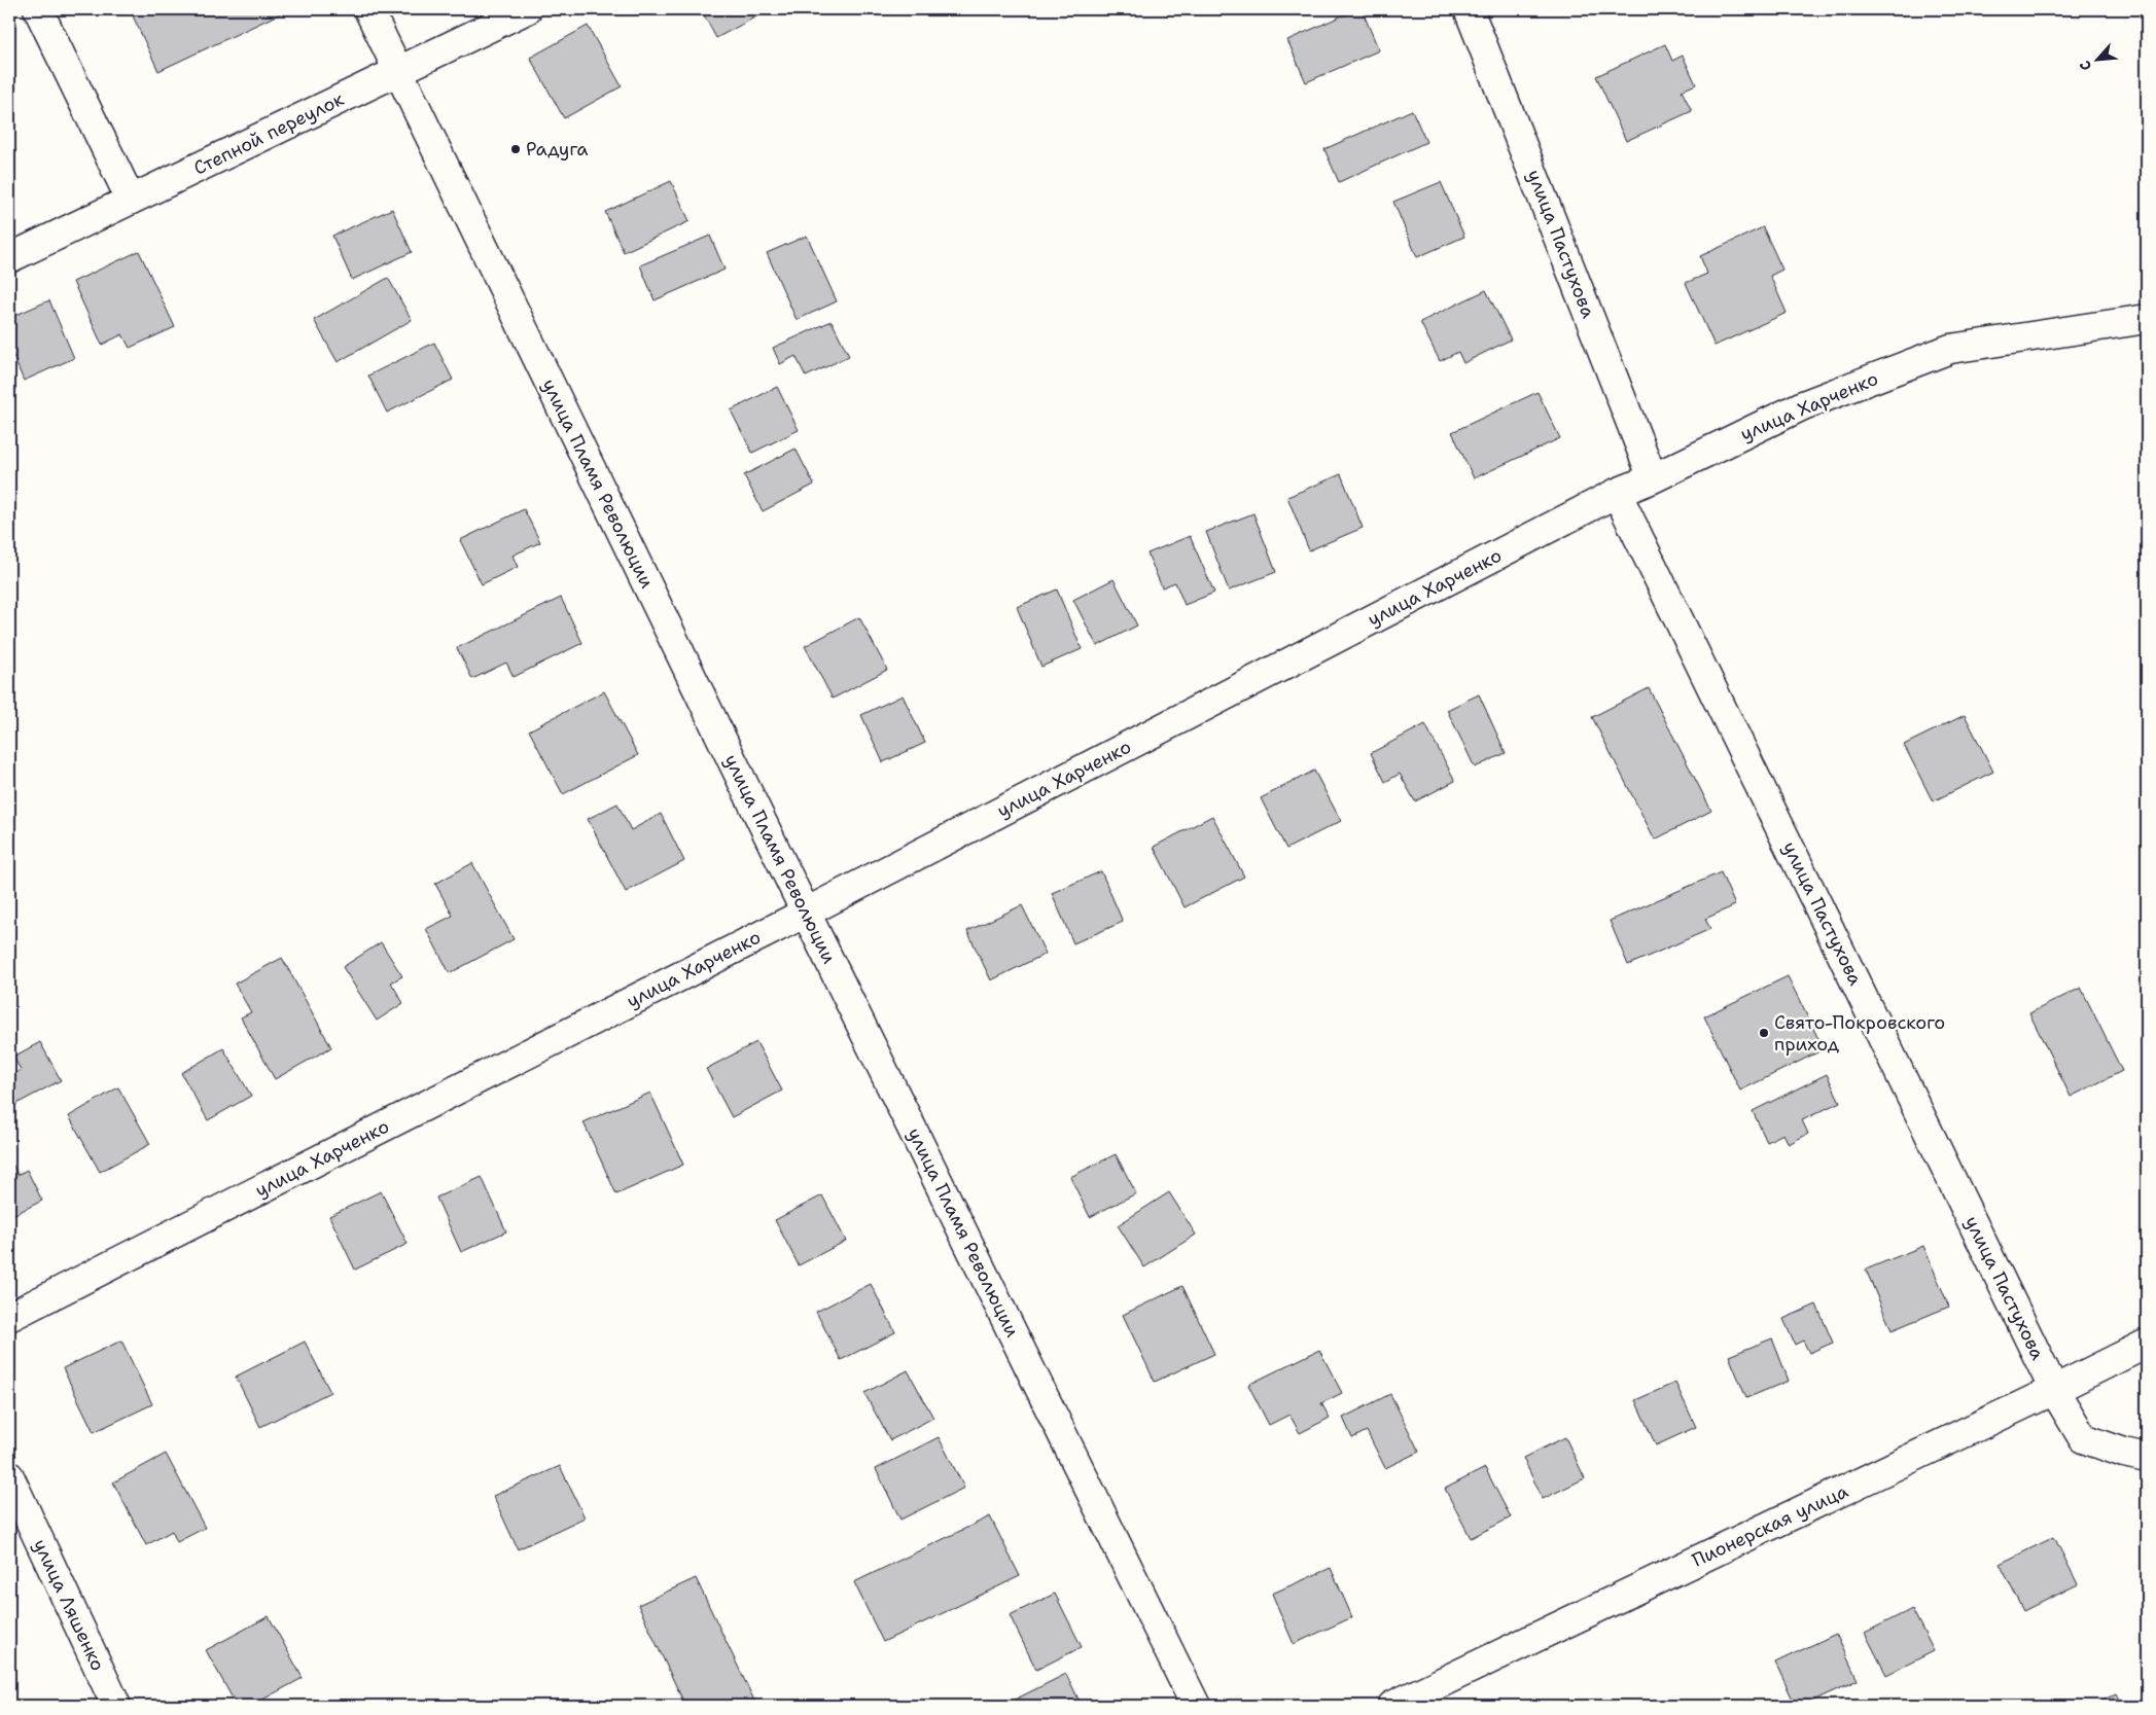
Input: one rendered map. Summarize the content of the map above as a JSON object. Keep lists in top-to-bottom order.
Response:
{
  "streets": {
    "street": [
      "Степной переулок",
      "улица Пастухова",
      "улица Харченко",
      "улица Пламя Революции",
      "Пионерская улица",
      "улица Ляшенко"
    ]
  },
  "crossings": [
    ["Степной переулок", "улица Пламя Революции"],
    ["улица Пастухова", "улица Харченко"],
    ["улица Пастухова", "Пионерская улица"],
    ["улица Харченко", "улица Пламя Революции"]
  ],
  "places": ["Радуга", "Свято-Покровского приход"],
  "north": "bottom left"
}
